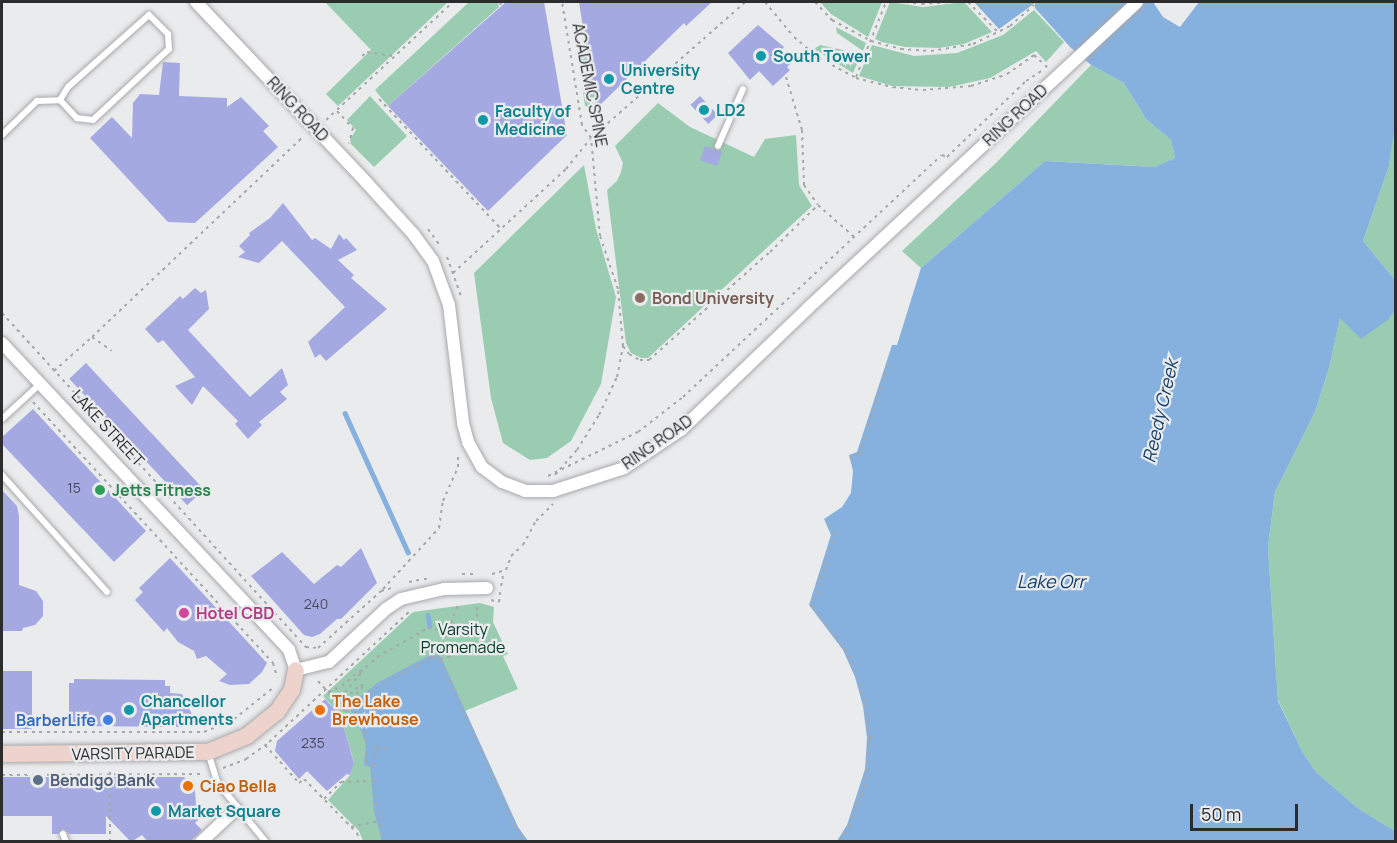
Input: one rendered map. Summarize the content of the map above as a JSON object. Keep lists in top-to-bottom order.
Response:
{
  "streets": {
    "street": ["RING ROAD", "LAKE STREET", "VARSITY PARADE"],
    "path": ["ACADEMIC SPINE"]
  },
  "crossings": [
    ["LAKE STREET", "VARSITY PARADE"]
  ],
  "water": ["Reedy Creek", "Lake Orr"],
  "parks": ["Varsity Promenade"],
  "places": [
    "South Tower",
    "University Centre",
    "LD2",
    "Faculty of Medicine",
    "Bond University",
    "Jetts Fitness",
    "Hotel CBD",
    "Chancellor Apartments",
    "The Lake Brewhouse",
    "BarberLife",
    "Bendigo Bank",
    "Ciao Bella",
    "Market Square"
  ],
  "house_numbers": ["15", "240", "235"],
  "scale_bar": "50 m"
}
